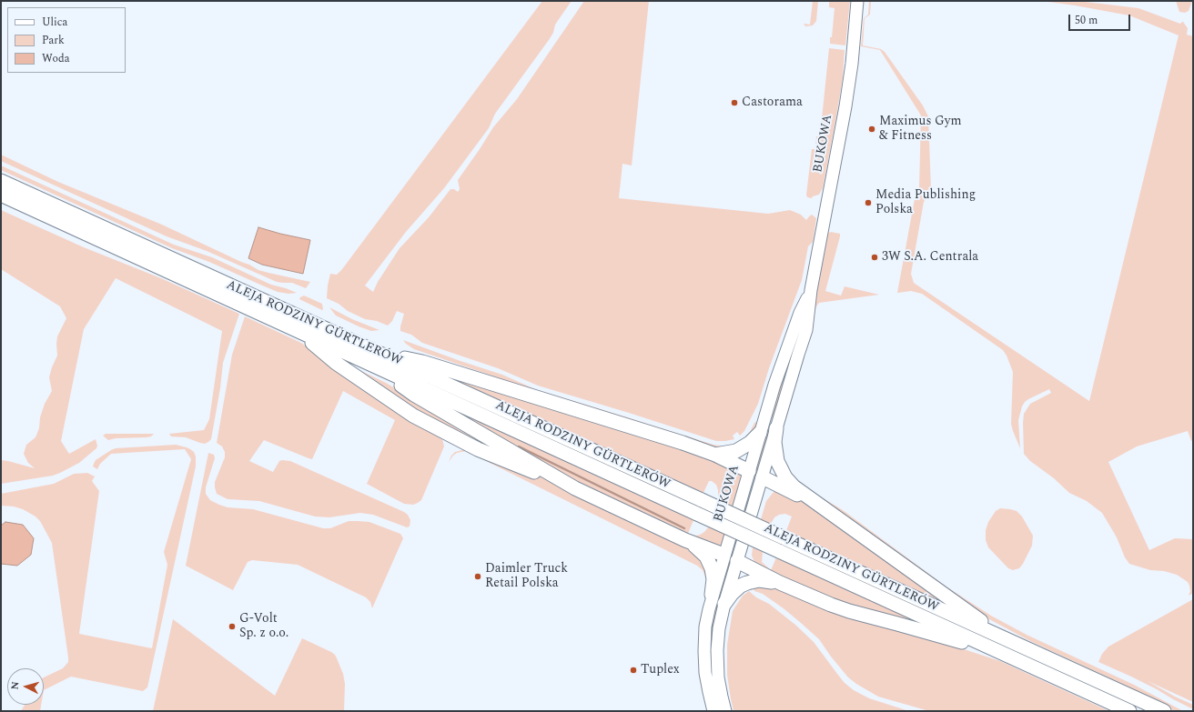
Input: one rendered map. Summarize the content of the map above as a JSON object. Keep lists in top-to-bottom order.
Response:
{
  "streets": {
    "main road": ["ALEJA RODZINY GÜRTLERÓW"],
    "street": ["BUKOWA"]
  },
  "places": [
    "Castorama",
    "Maximus Gym & Fitness",
    "Media Publishing Polska",
    "3W S.A. Centrala",
    "Daimler Truck Retail Polska",
    "G-Volt Sp. z o.o.",
    "Tuplex"
  ],
  "legend": ["Ulica", "Park", "Woda"],
  "scale_bar": "50 m",
  "north": "left"
}
